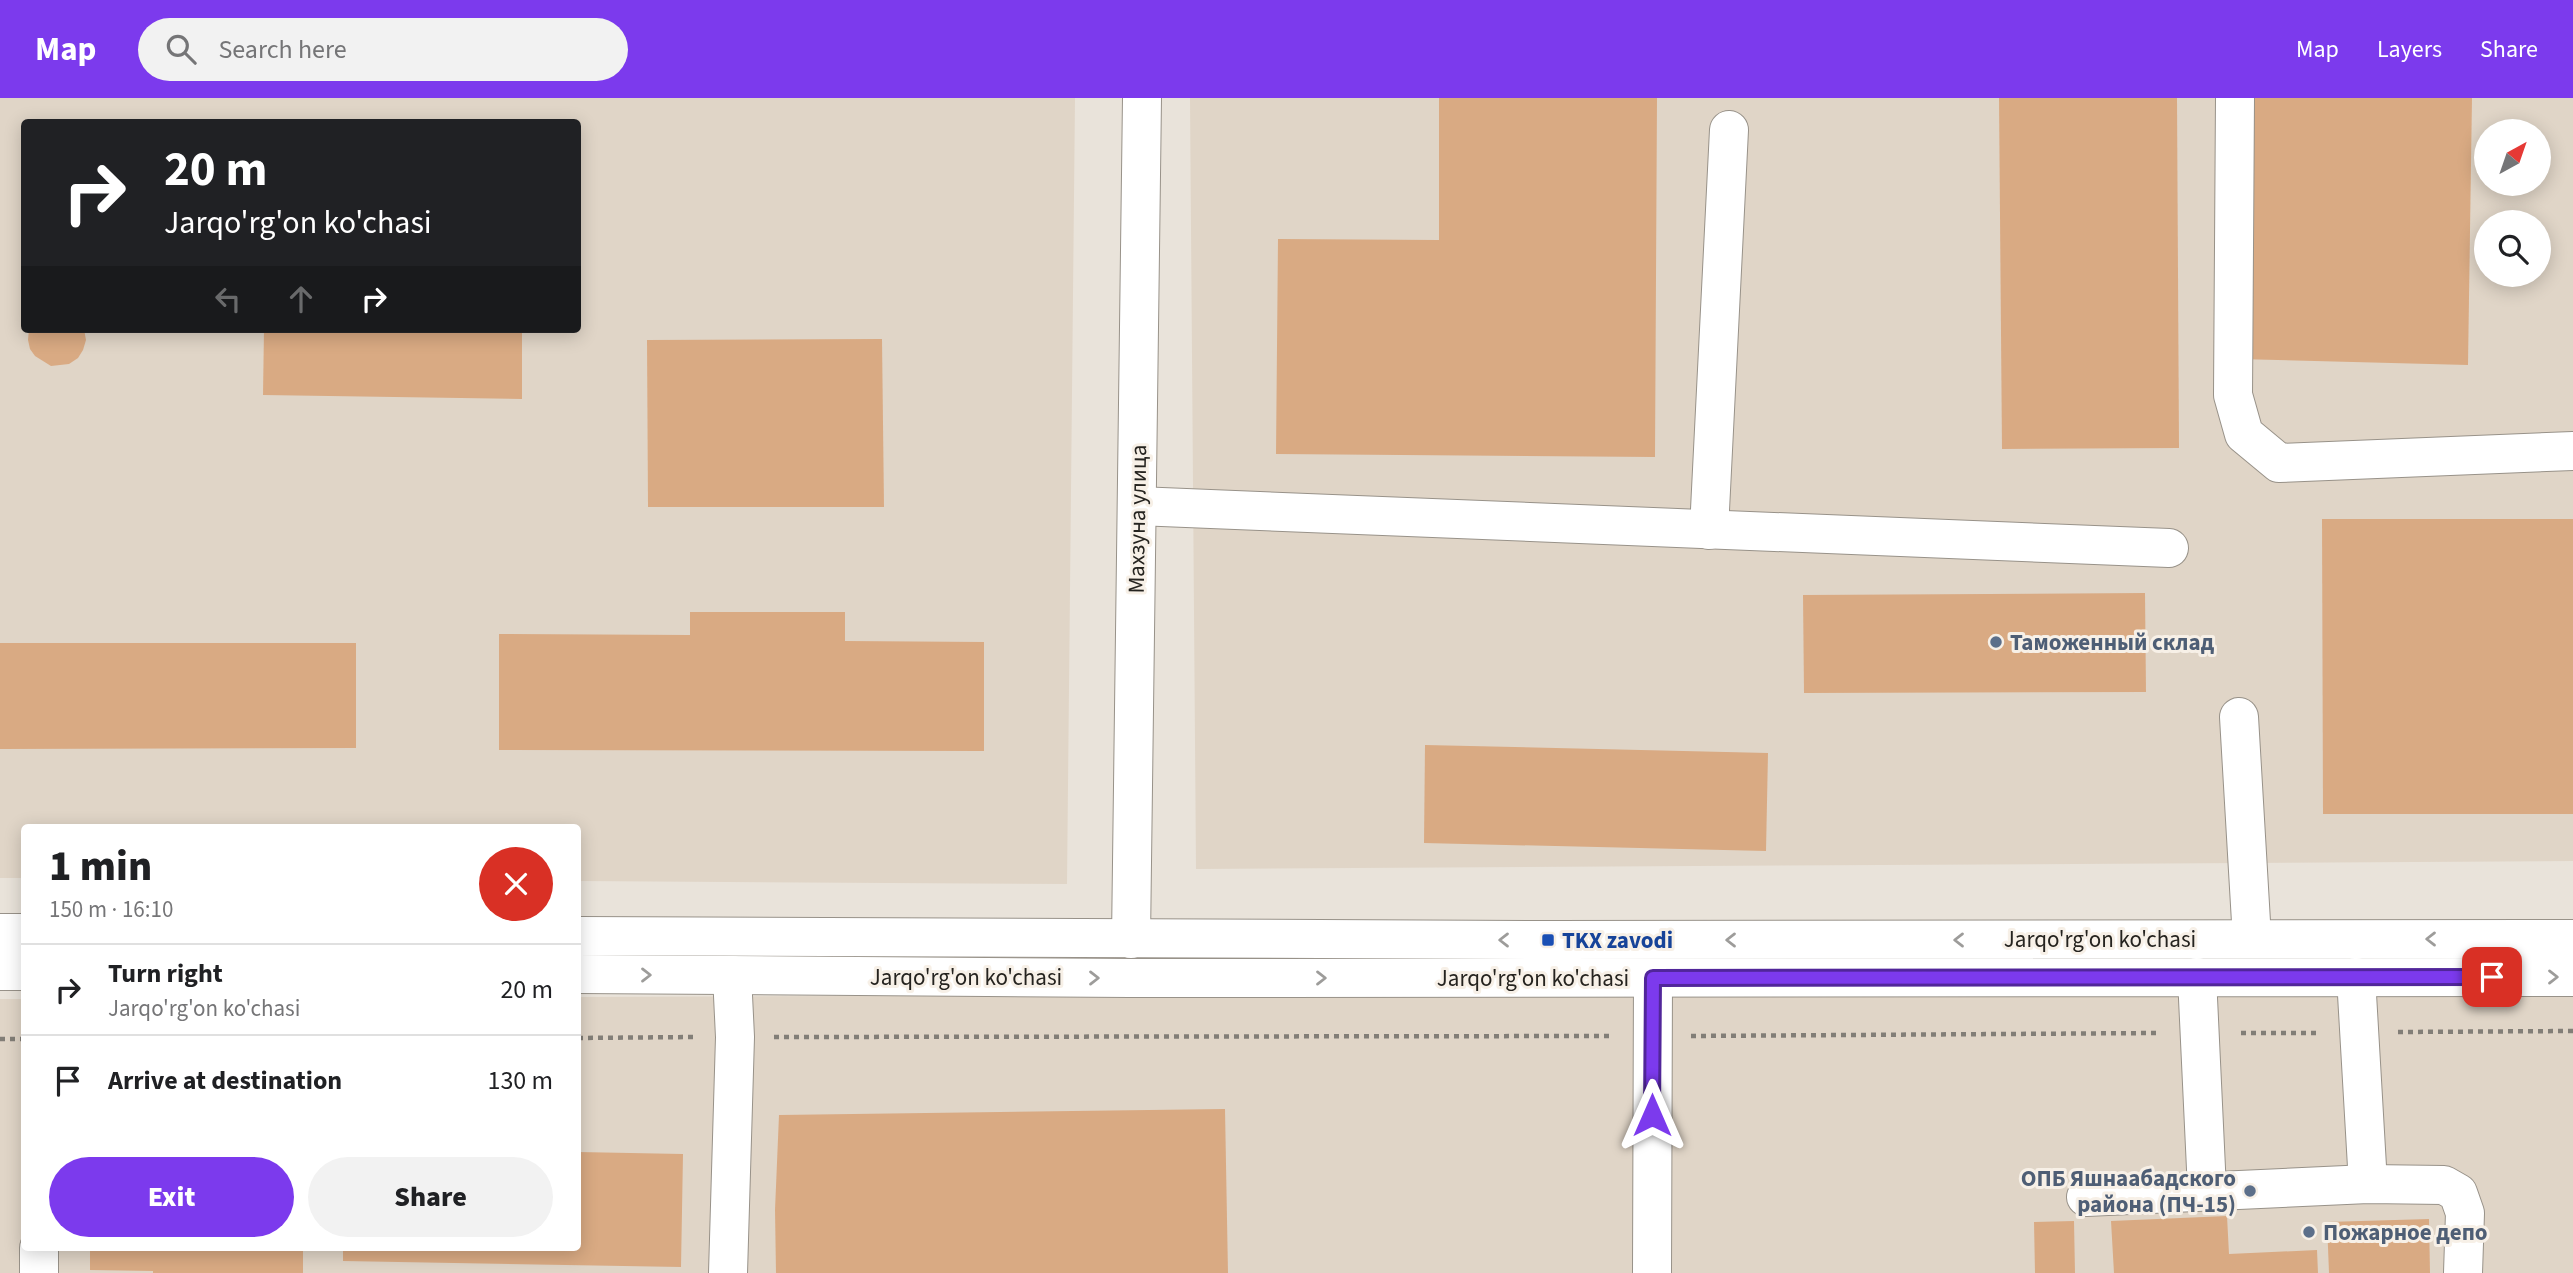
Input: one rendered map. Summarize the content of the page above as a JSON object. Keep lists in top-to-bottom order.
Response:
{
  "streets": {
    "main road": ["Махзуна улица", "Jarqo'rg'on ko'chasi"]
  },
  "crossings": [
    ["Махзуна улица", "Jarqo'rg'on ko'chasi"]
  ],
  "places": {
    "other": ["Таможенный склад", "ОПБ Яшнаабадского района (ПЧ-15)", "Пожарное депо"],
    "transit": ["TKX zavodi"]
  },
  "north": "top right",
  "page": {
    "header": "Map",
    "search": "Search here",
    "nav": ["Map", "Layers", "Share"],
    "turn": ["20 m", "Jarqo'rg'on ko'chasi"],
    "heading": ["1 min", "150 m · 16:10"],
    "list": [
      {
        "name": "Turn right",
        "note": "Jarqo'rg'on ko'chasi",
        "value": "20 m"
      },
      {
        "name": "Arrive at destination",
        "value": "130 m"
      }
    ],
    "buttons": ["Exit", "Share"]
  }
}
